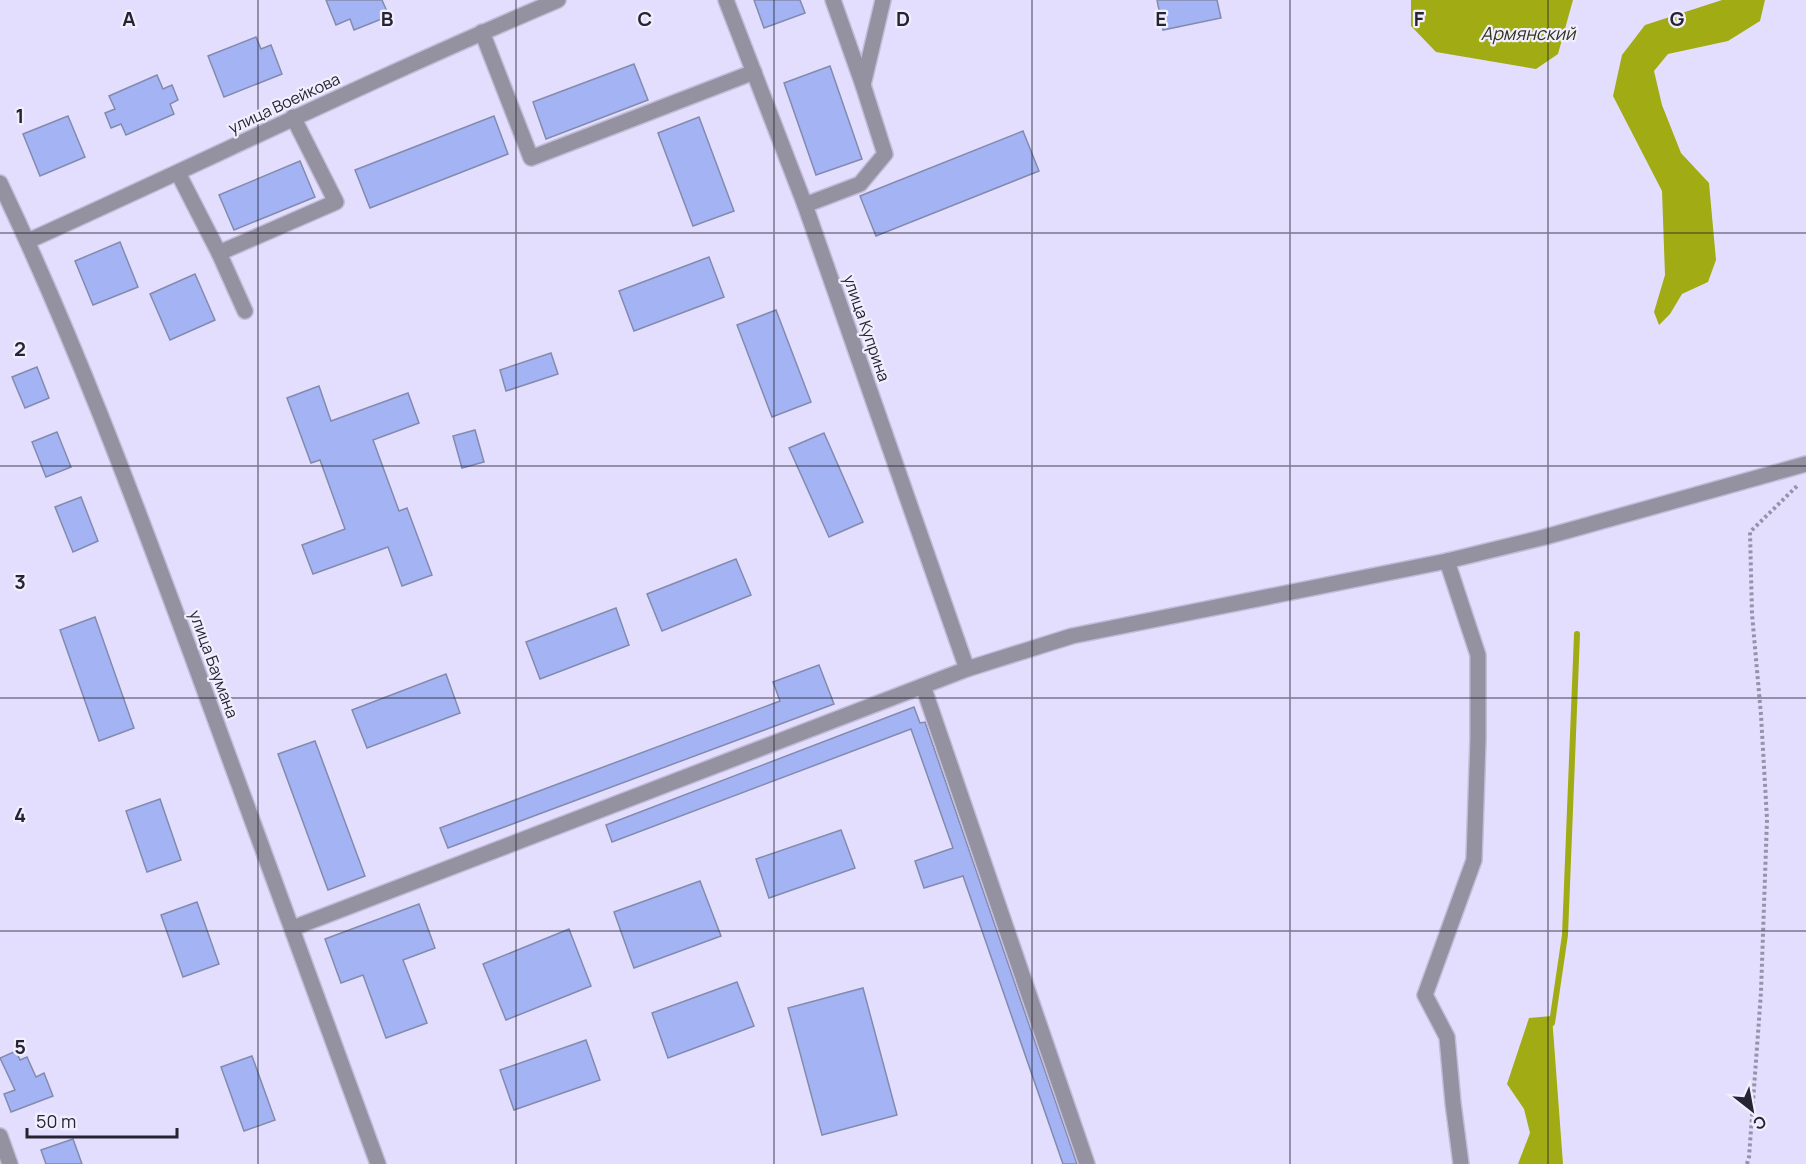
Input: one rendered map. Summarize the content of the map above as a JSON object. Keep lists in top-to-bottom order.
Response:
{
  "streets": {
    "street": ["улица Воейкова", "улица Куприна", "улица Баумана"]
  },
  "crossings": [
    ["улица Воейкова", "улица Баумана"]
  ],
  "water": ["Армянский"],
  "scale_bar": "50 m",
  "north": "bottom right",
  "grid": {
    "columns": [
      "A",
      "B",
      "C",
      "D",
      "E",
      "F",
      "G"
    ],
    "rows": [
      "1",
      "2",
      "3",
      "4",
      "5"
    ]
  }
}
